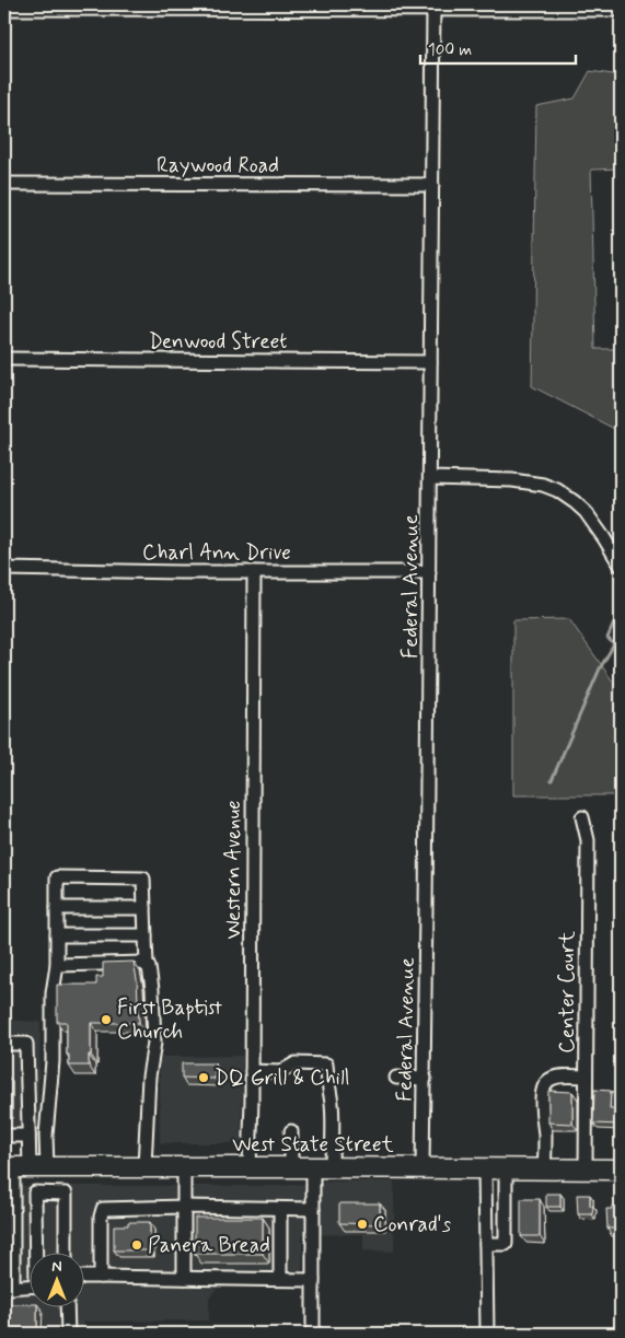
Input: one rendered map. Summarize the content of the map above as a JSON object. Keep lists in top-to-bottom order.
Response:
{
  "streets": {
    "highway": ["West State Street"],
    "street": [
      "Raywood Road",
      "Denwood Street",
      "Charl Ann Drive",
      "Federal Avenue",
      "Western Avenue",
      "Center Court"
    ]
  },
  "crossings": [
    ["Raywood Road", "Federal Avenue"],
    ["Denwood Street", "Federal Avenue"],
    ["Charl Ann Drive", "Federal Avenue"],
    ["Charl Ann Drive", "Western Avenue"],
    ["Federal Avenue", "West State Street"],
    ["Western Avenue", "West State Street"],
    ["Center Court", "West State Street"]
  ],
  "places": [
    "First Baptist Church",
    "DQ Grill & Chill",
    "Conrad's",
    "Panera Bread"
  ],
  "scale_bar": "100 m",
  "north": "top"
}
